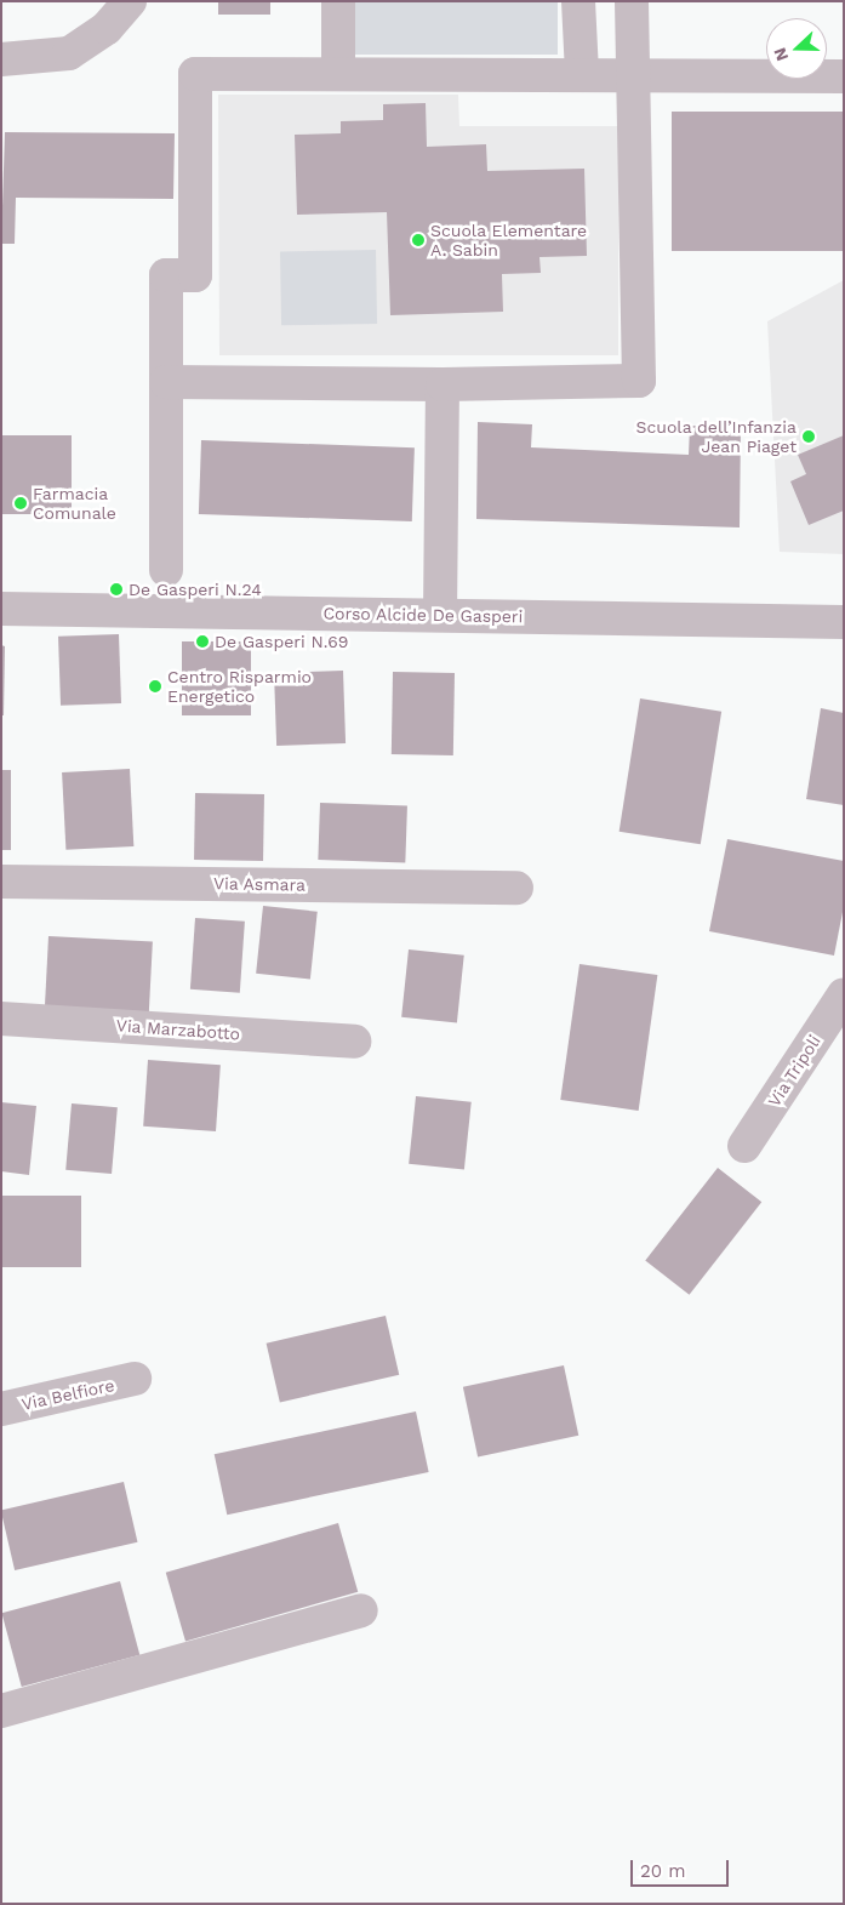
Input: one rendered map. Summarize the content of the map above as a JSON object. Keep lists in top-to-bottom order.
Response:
{
  "streets": {
    "street": [
      "Corso Alcide De Gasperi",
      "Via Asmara",
      "Via Marzabotto",
      "Via Tripoli",
      "Via Belfiore"
    ]
  },
  "places": [
    "Scuola Elementare A. Sabin",
    "Scuola dell’Infanzia Jean Piaget",
    "Farmacia Comunale",
    "De Gasperi N.24",
    "De Gasperi N.69",
    "Centro Risparmio Energetico"
  ],
  "scale_bar": "20 m",
  "north": "left"
}
